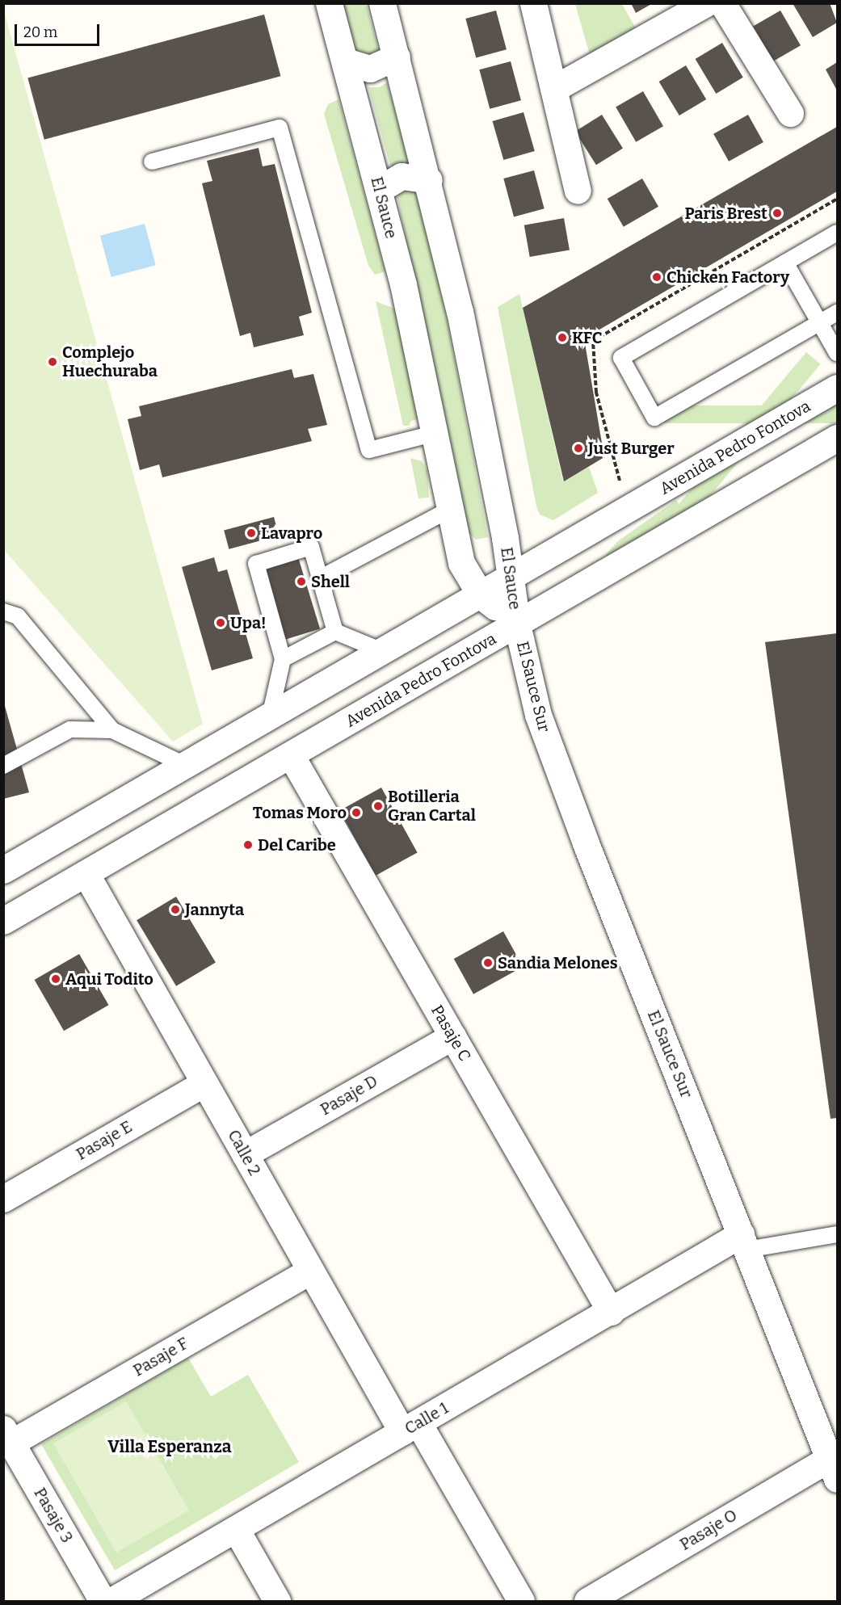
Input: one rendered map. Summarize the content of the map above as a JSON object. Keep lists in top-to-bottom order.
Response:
{
  "streets": {
    "street": [
      "El Sauce",
      "Avenida Pedro Fontova",
      "El Sauce Sur",
      "Pasaje C",
      "Pasaje D",
      "Pasaje E",
      "Calle 2",
      "Pasaje F",
      "Calle 1",
      "Pasaje 3",
      "Pasaje O"
    ]
  },
  "crossings": [
    ["El Sauce", "Avenida Pedro Fontova"],
    ["El Sauce", "El Sauce Sur"],
    ["Avenida Pedro Fontova", "El Sauce Sur"],
    ["Avenida Pedro Fontova", "Pasaje C"],
    ["Avenida Pedro Fontova", "Calle 2"],
    ["El Sauce Sur", "Calle 1"],
    ["El Sauce Sur", "Pasaje O"],
    ["Pasaje C", "Pasaje D"],
    ["Pasaje C", "Calle 1"],
    ["Pasaje D", "Calle 2"],
    ["Pasaje E", "Calle 2"],
    ["Calle 2", "Pasaje F"],
    ["Calle 2", "Calle 1"],
    ["Pasaje F", "Pasaje 3"]
  ],
  "districts": ["Villa Esperanza"],
  "places": [
    "Paris Brest",
    "Chicken Factory",
    "KFC",
    "Complejo Huechuraba",
    "Just Burger",
    "Lavapro",
    "Shell",
    "Upa!",
    "Botilleria Gran Cartal",
    "Tomas Moro",
    "Del Caribe",
    "Jannyta",
    "Sandia Melones",
    "Aqui Todito"
  ],
  "scale_bar": "20 m"
}
